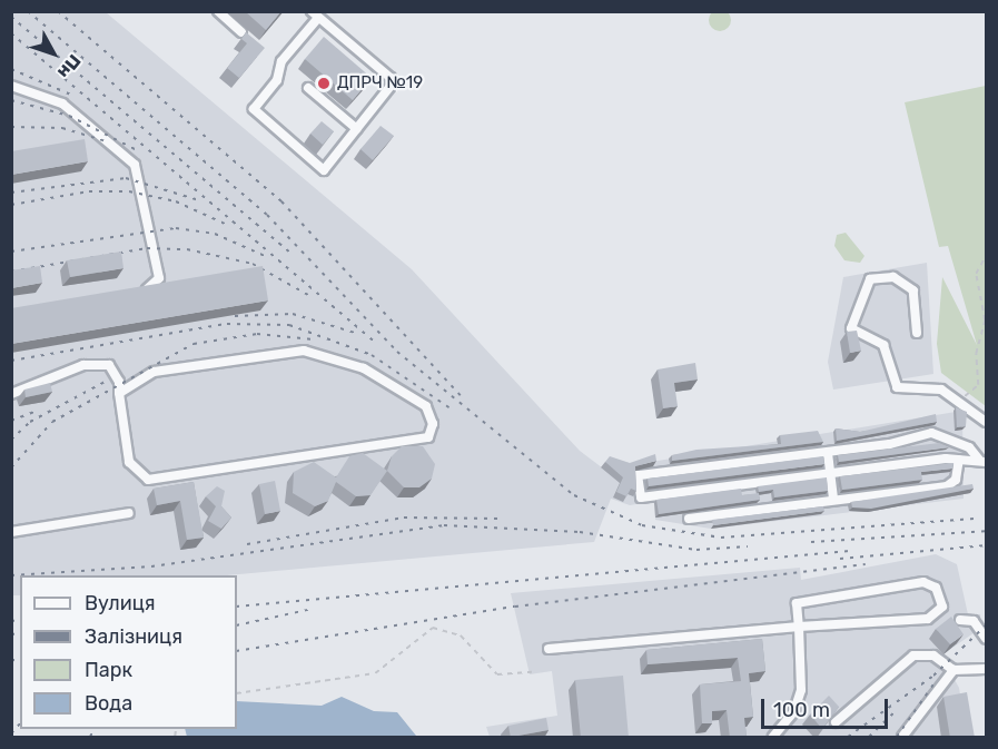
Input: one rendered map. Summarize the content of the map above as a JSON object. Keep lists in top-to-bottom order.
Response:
{
  "places": ["ДПРЧ №19"],
  "legend": [
    "Вулиця",
    "Залізниця",
    "Парк",
    "Вода"
  ],
  "scale_bar": "100 m",
  "north": "bottom right"
}
